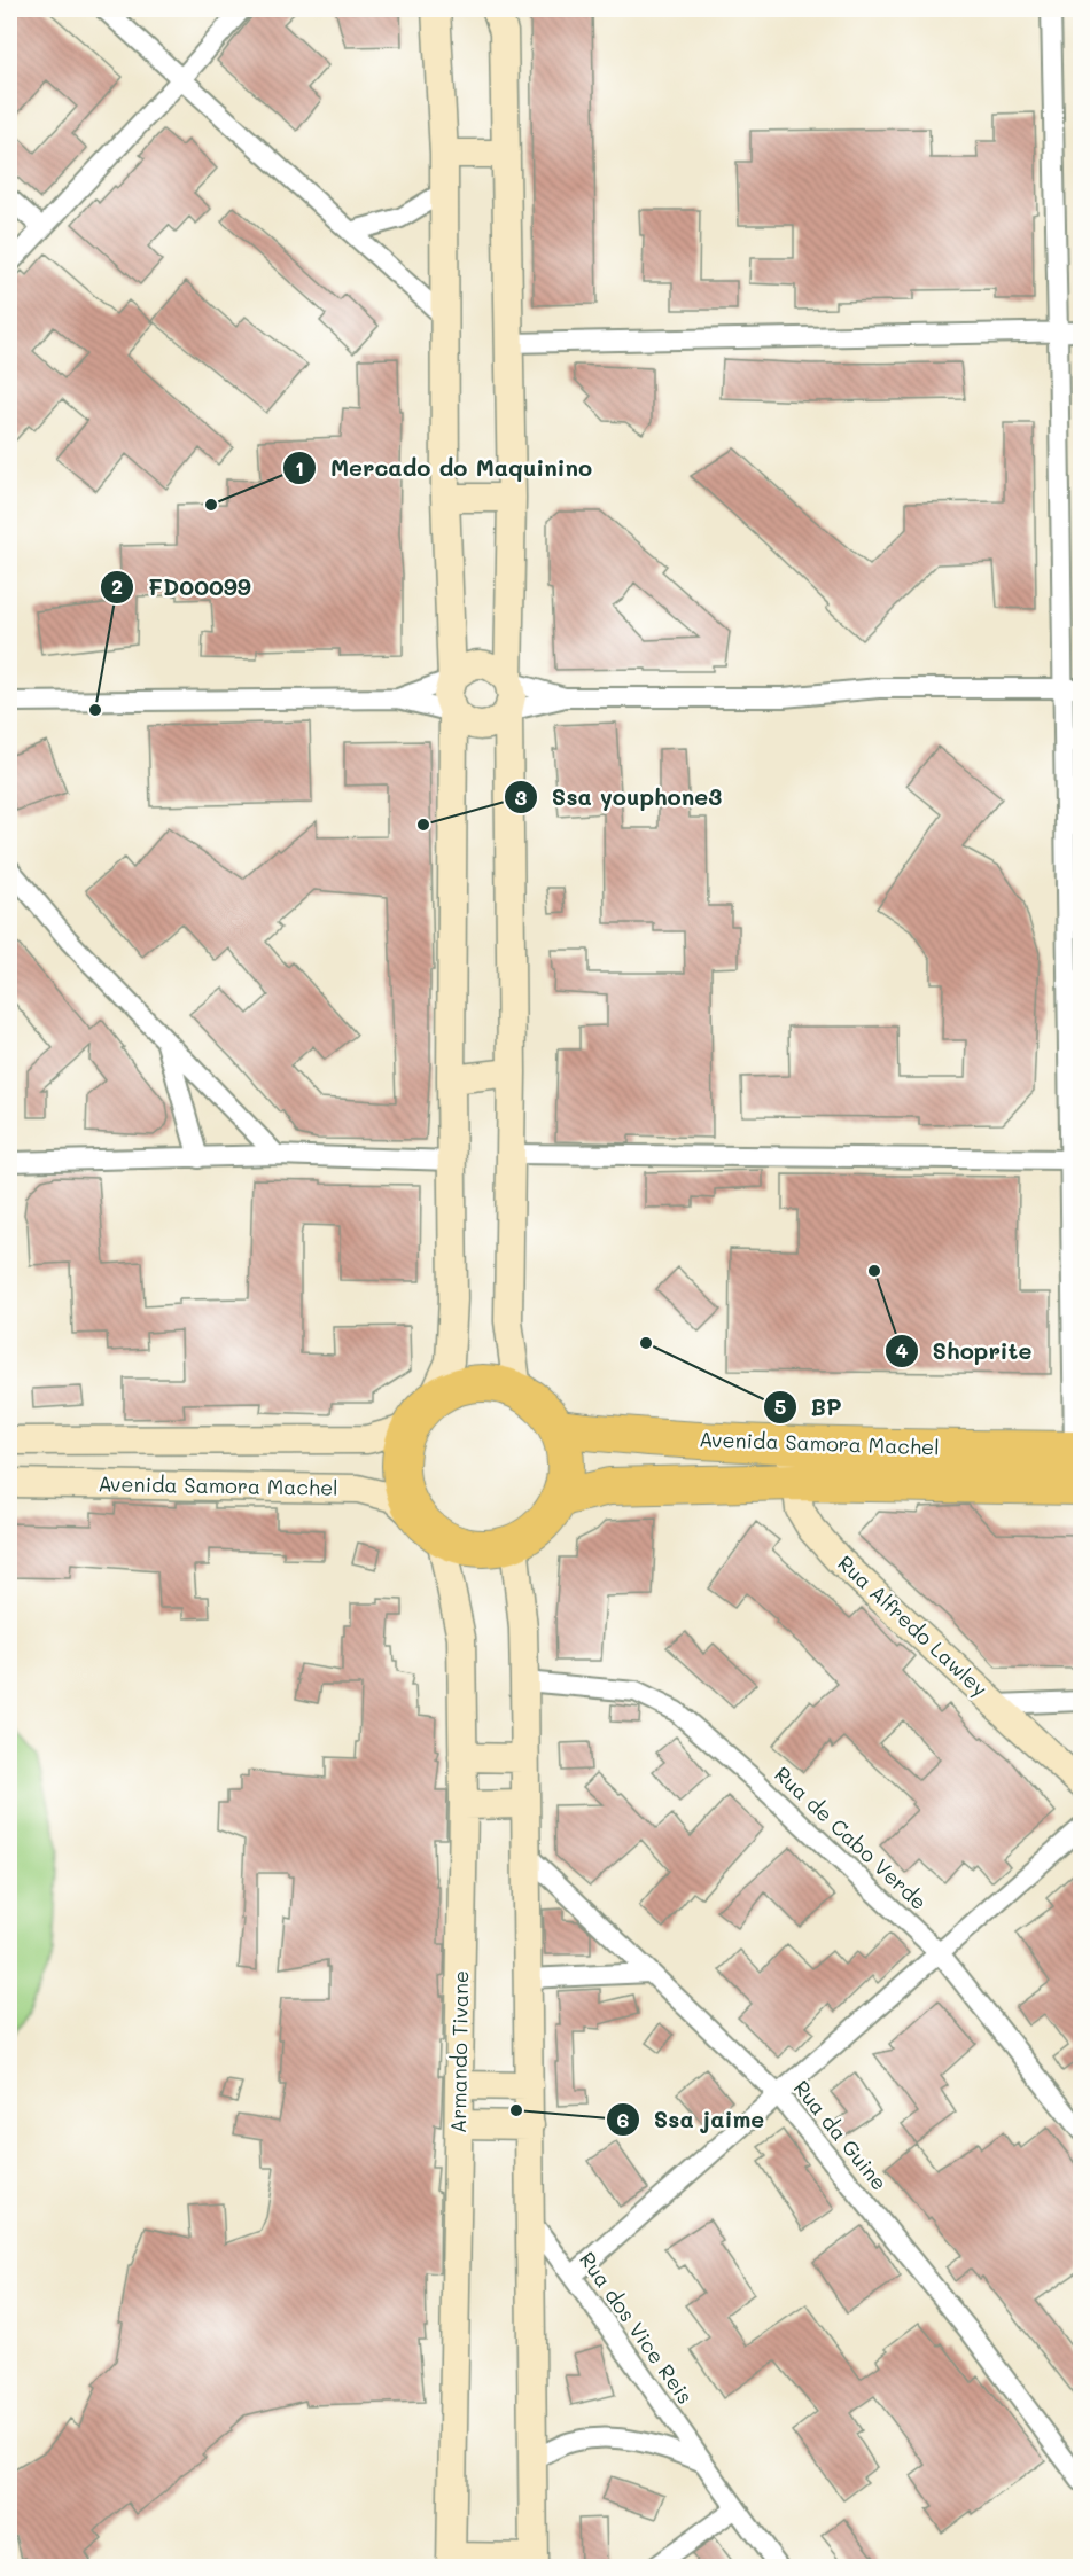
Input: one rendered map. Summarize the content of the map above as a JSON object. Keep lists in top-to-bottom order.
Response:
{
  "streets": {
    "highway": ["Avenida Samora Machel"],
    "street": [
      "Rua Alfredo Lawley",
      "Rua de Cabo Verde",
      "Armando Tivane",
      "Rua da Guine",
      "Rua dos Vice Reis"
    ]
  },
  "crossings": [
    ["Avenida Samora Machel", "Rua Alfredo Lawley"],
    ["Avenida Samora Machel", "Armando Tivane"]
  ],
  "places": [
    "Mercado do Maquinino",
    "FD00099",
    "Ssa youphone3",
    "Shoprite",
    "BP",
    "Ssa jaime"
  ]
}
